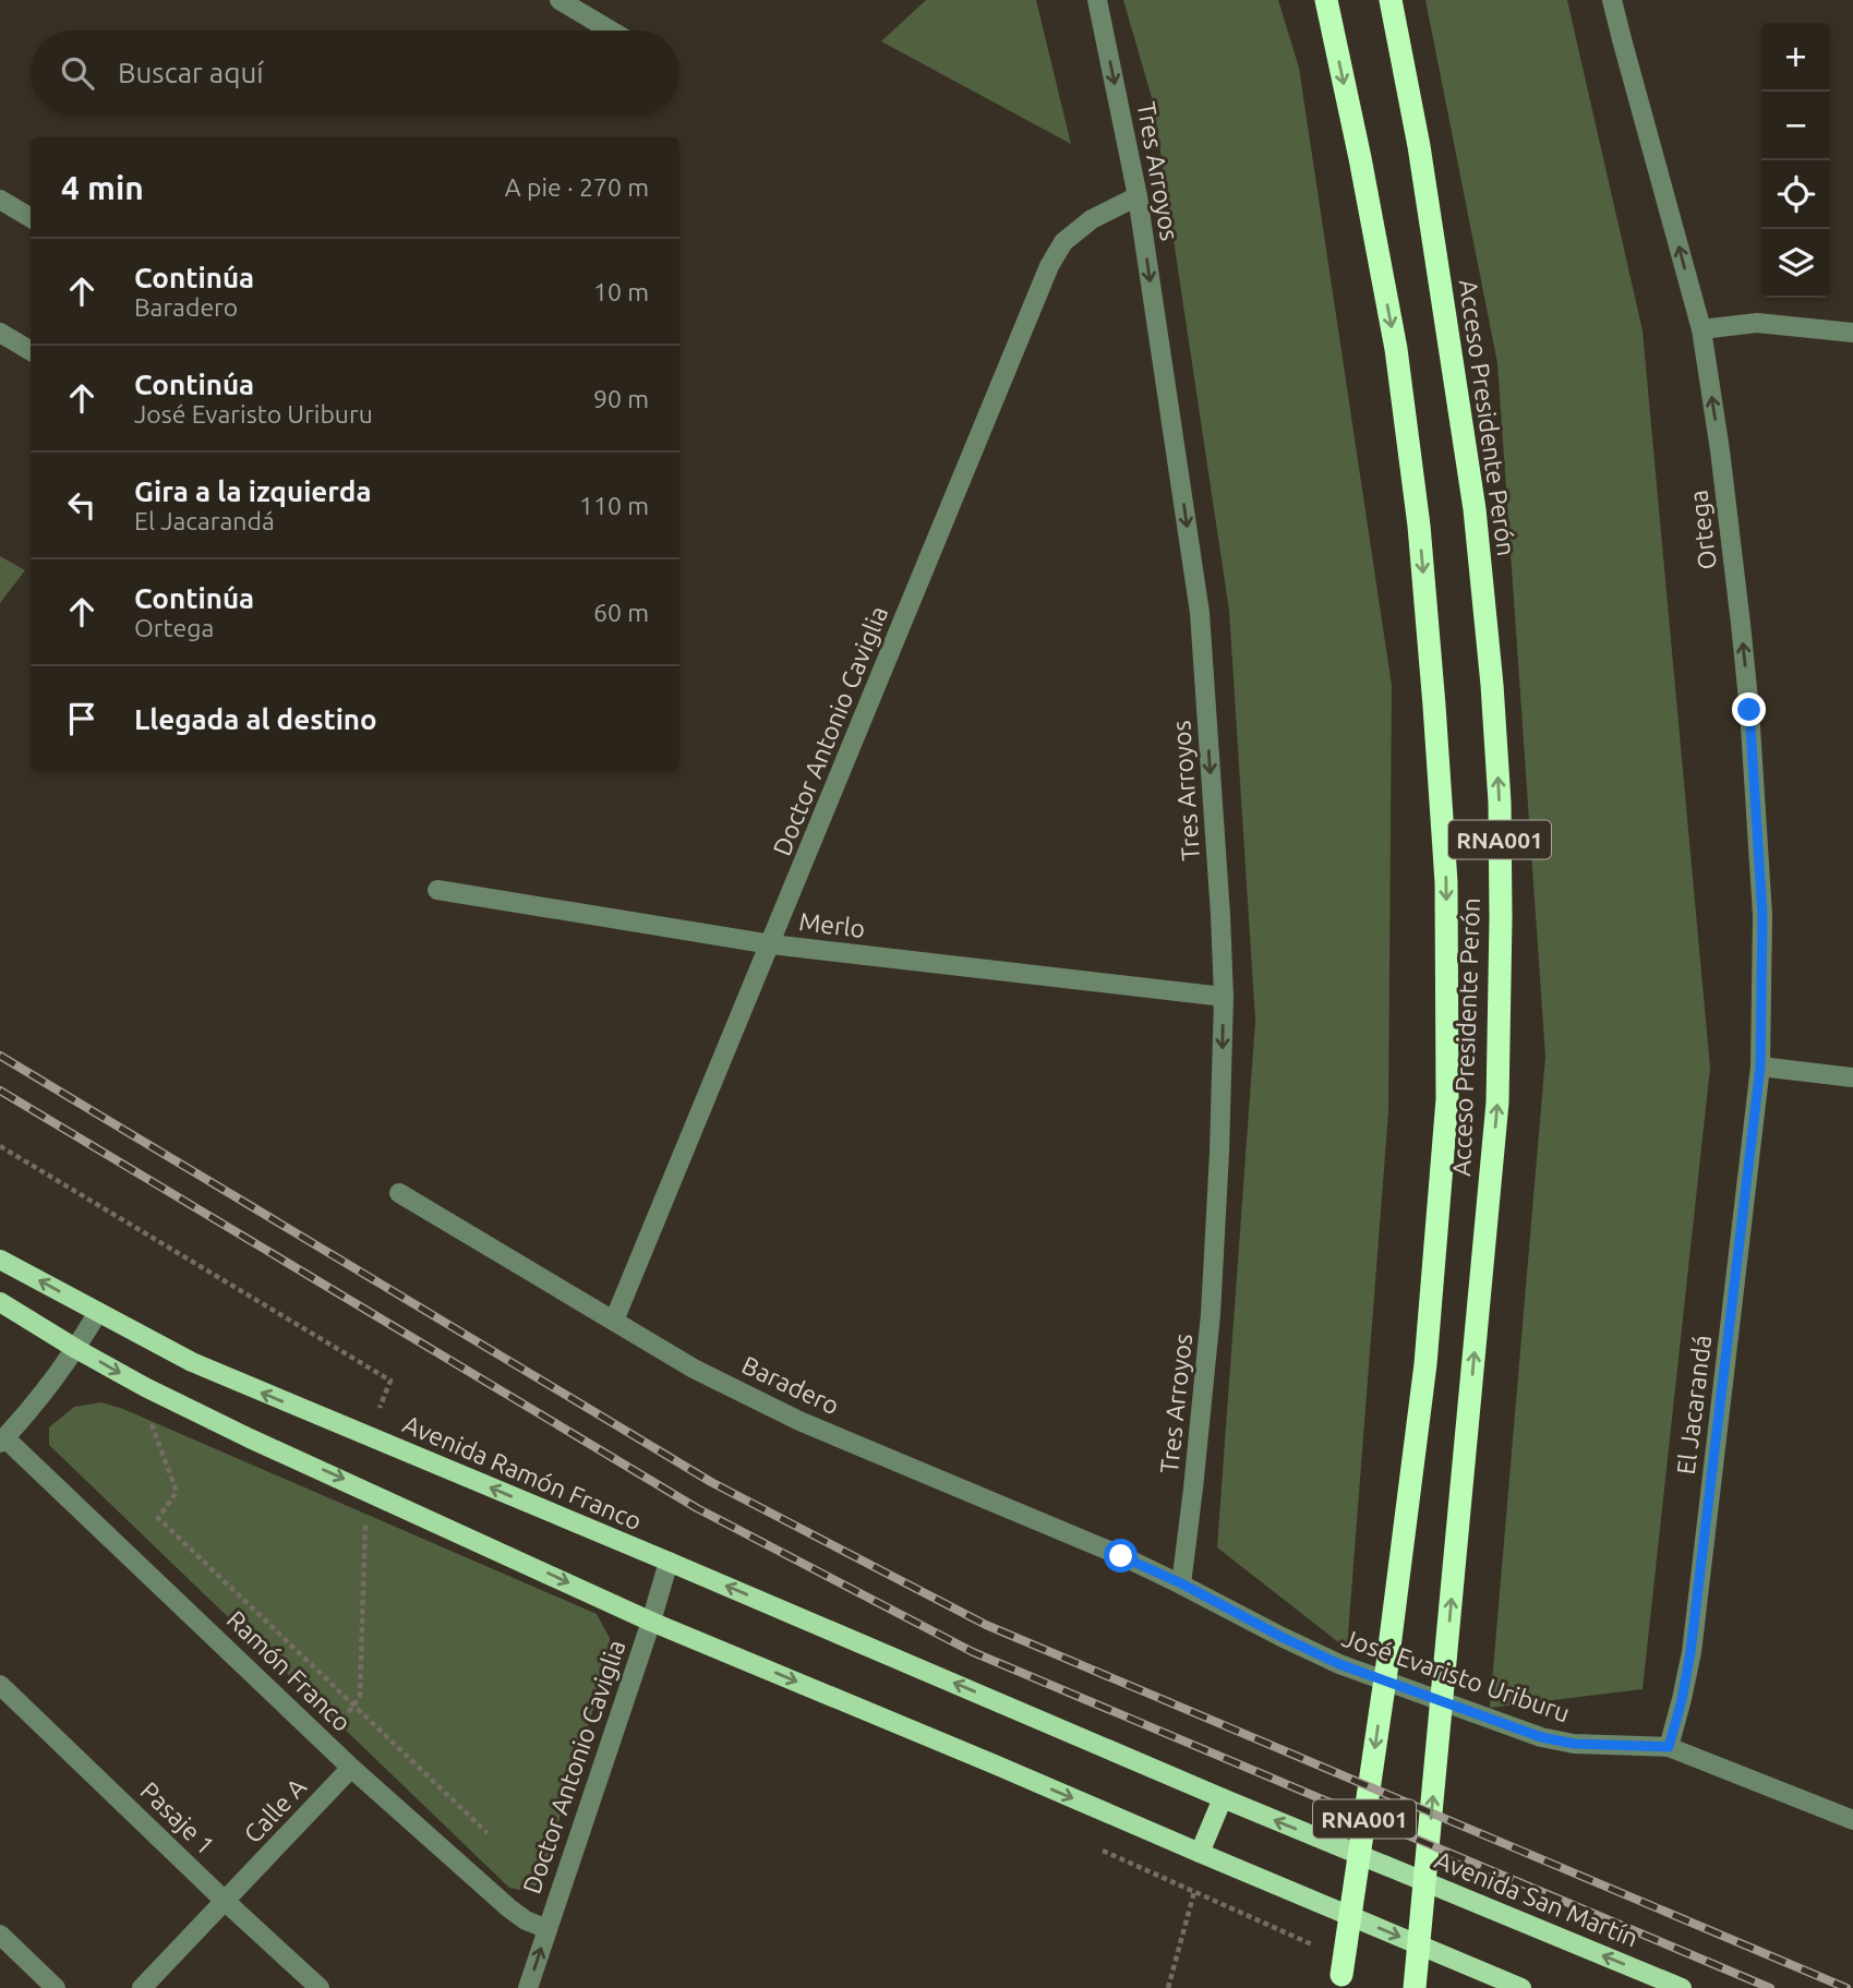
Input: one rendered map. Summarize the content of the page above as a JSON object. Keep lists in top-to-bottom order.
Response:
{
  "streets": {
    "highway": ["Acceso Presidente Perón", "RNA001"],
    "main road": ["Avenida Ramón Franco", "Avenida San Martín"],
    "street": [
      "Tres Arroyos",
      "Ortega",
      "Doctor Antonio Caviglia",
      "Merlo",
      "Baradero",
      "El Jacarandá",
      "Ramón Franco",
      "José Evaristo Uriburu",
      "Calle A",
      "Pasaje 1"
    ]
  },
  "crossings": [
    ["Tres Arroyos", "Doctor Antonio Caviglia"],
    ["Tres Arroyos", "Merlo"],
    ["Tres Arroyos", "Baradero"],
    ["Tres Arroyos", "José Evaristo Uriburu"],
    ["Ortega", "El Jacarandá"],
    ["Doctor Antonio Caviglia", "Merlo"],
    ["Doctor Antonio Caviglia", "Baradero"],
    ["Doctor Antonio Caviglia", "Avenida Ramón Franco"],
    ["Doctor Antonio Caviglia", "Ramón Franco"],
    ["Baradero", "José Evaristo Uriburu"],
    ["El Jacarandá", "José Evaristo Uriburu"],
    ["Avenida Ramón Franco", "Avenida San Martín"],
    ["Ramón Franco", "Calle A"],
    ["Calle A", "Pasaje 1"]
  ],
  "one_way": ["Tres Arroyos", "Ortega"],
  "page": {
    "map_buttons": ["+", "−"],
    "search": "Buscar aquí",
    "heading": ["4 min", "A pie · 270 m"],
    "list": [
      ["Continúa", "Baradero", "10 m"],
      ["Continúa", "José Evaristo Uriburu", "90 m"],
      ["Gira a la izquierda", "El Jacarandá", "110 m"],
      ["Continúa", "Ortega", "60 m"],
      "Llegada al destino"
    ]
  }
}
